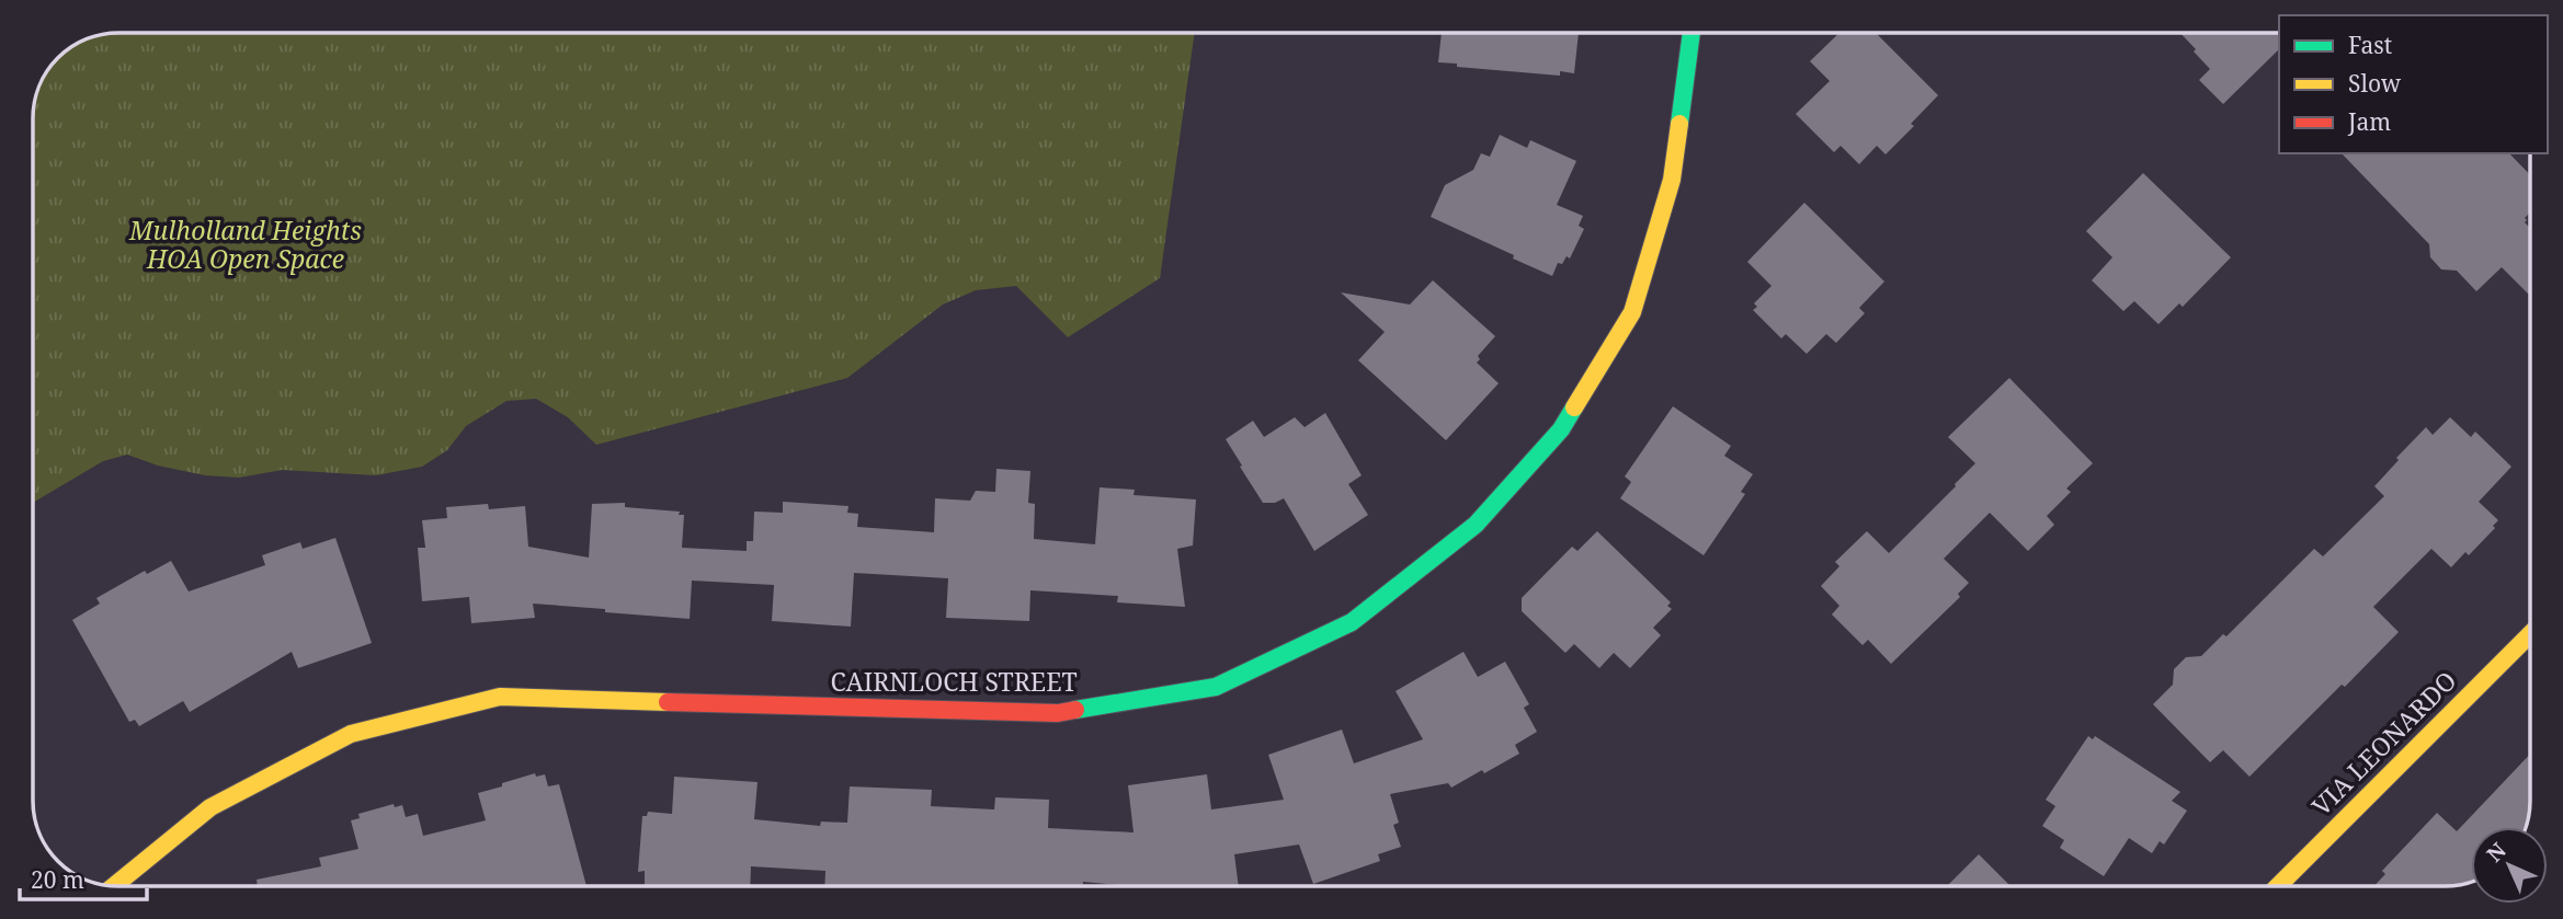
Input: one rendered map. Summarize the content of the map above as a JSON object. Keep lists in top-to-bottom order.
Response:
{
  "streets": {
    "street": ["CAIRNLOCH STREET", "VIA LEONARDO"]
  },
  "parks": ["Mulholland Heights HOA Open Space"],
  "legend": ["Fast", "Slow", "Jam"],
  "scale_bar": "20 m",
  "north": "top left"
}
